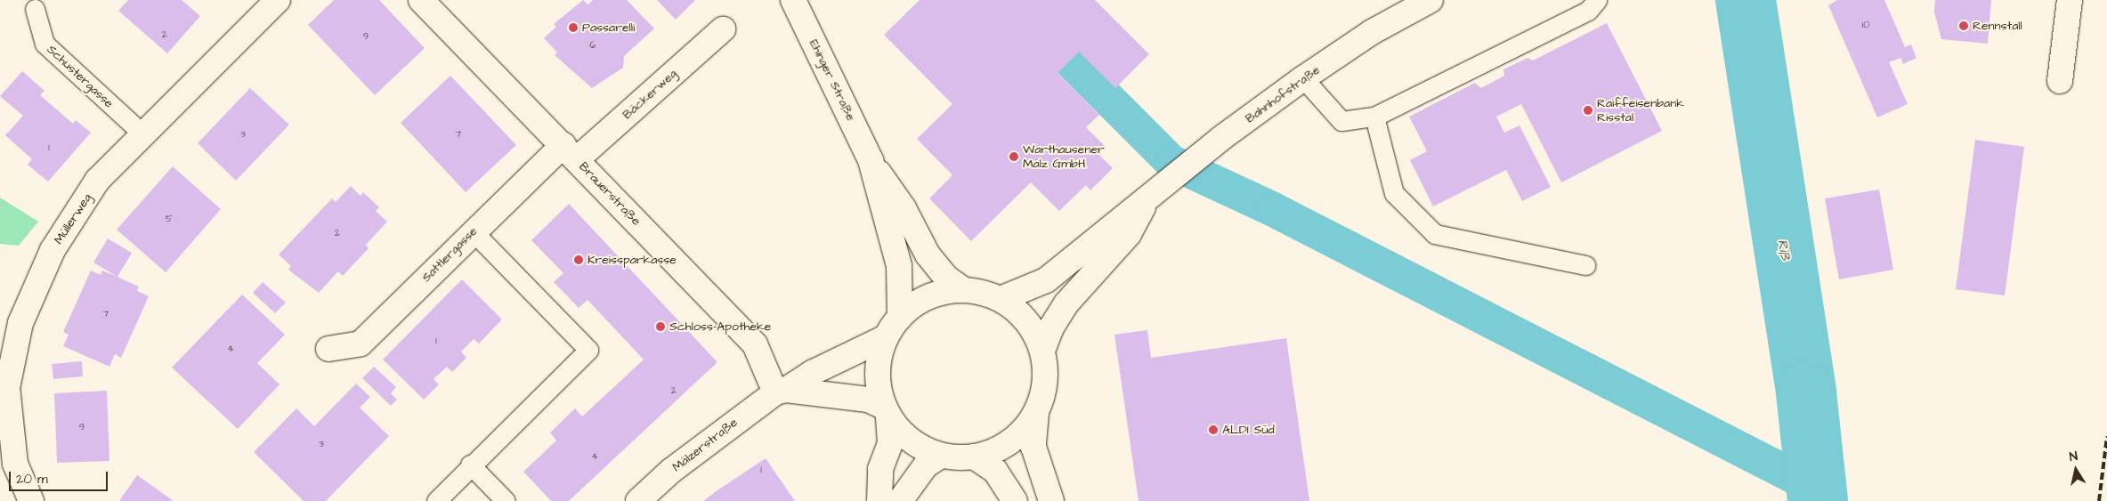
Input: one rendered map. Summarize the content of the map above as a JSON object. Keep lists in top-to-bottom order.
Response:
{
  "streets": {
    "street": [
      "Ehinger Straße",
      "Bäckerweg",
      "Bahnhofstraße",
      "Brauerstraße",
      "Müllerweg",
      "Sattlergasse",
      "Mälzerstraße"
    ],
    "lane": ["Schustergasse"]
  },
  "crossings": [
    ["Schustergasse", "Müllerweg"],
    ["Bäckerweg", "Brauerstraße"],
    ["Bäckerweg", "Sattlergasse"],
    ["Brauerstraße", "Sattlergasse"],
    ["Brauerstraße", "Mälzerstraße"]
  ],
  "water": ["Riß"],
  "places": [
    "Rennstall",
    "Passarelli",
    "Raiffeisenbank Risstal",
    "Warthausener Malz GmbH",
    "Kreissparkasse",
    "Schloss-Apotheke",
    "ALDI Süd"
  ],
  "house_numbers": [
    "10",
    "2",
    "9",
    "6",
    "3",
    "7",
    "1",
    "5",
    "2",
    "7",
    "1",
    "4",
    "2",
    "9",
    "3",
    "4",
    "1"
  ],
  "scale_bar": "20 m",
  "north": "top"
}
